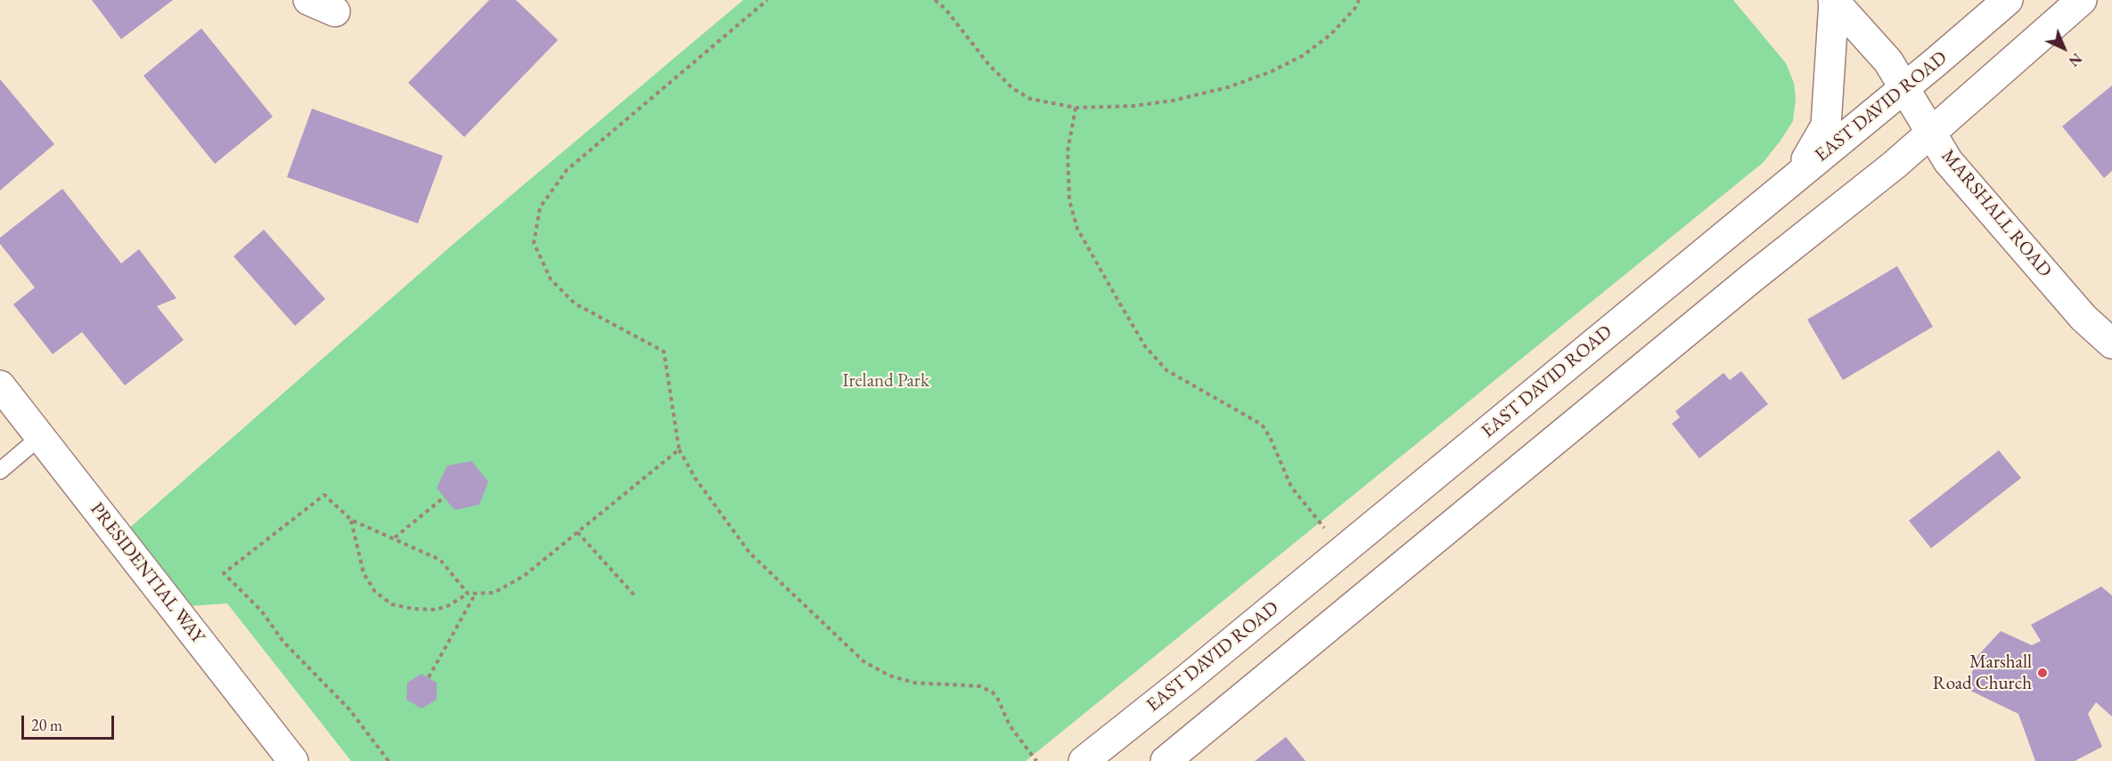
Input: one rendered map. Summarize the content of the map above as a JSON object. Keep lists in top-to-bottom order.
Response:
{
  "streets": {
    "street": ["EAST DAVID ROAD", "MARSHALL ROAD", "PRESIDENTIAL WAY"]
  },
  "crossings": [
    ["EAST DAVID ROAD", "MARSHALL ROAD"]
  ],
  "parks": ["Ireland Park"],
  "places": ["Marshall Road Church"],
  "scale_bar": "20 m",
  "north": "bottom right"
}
